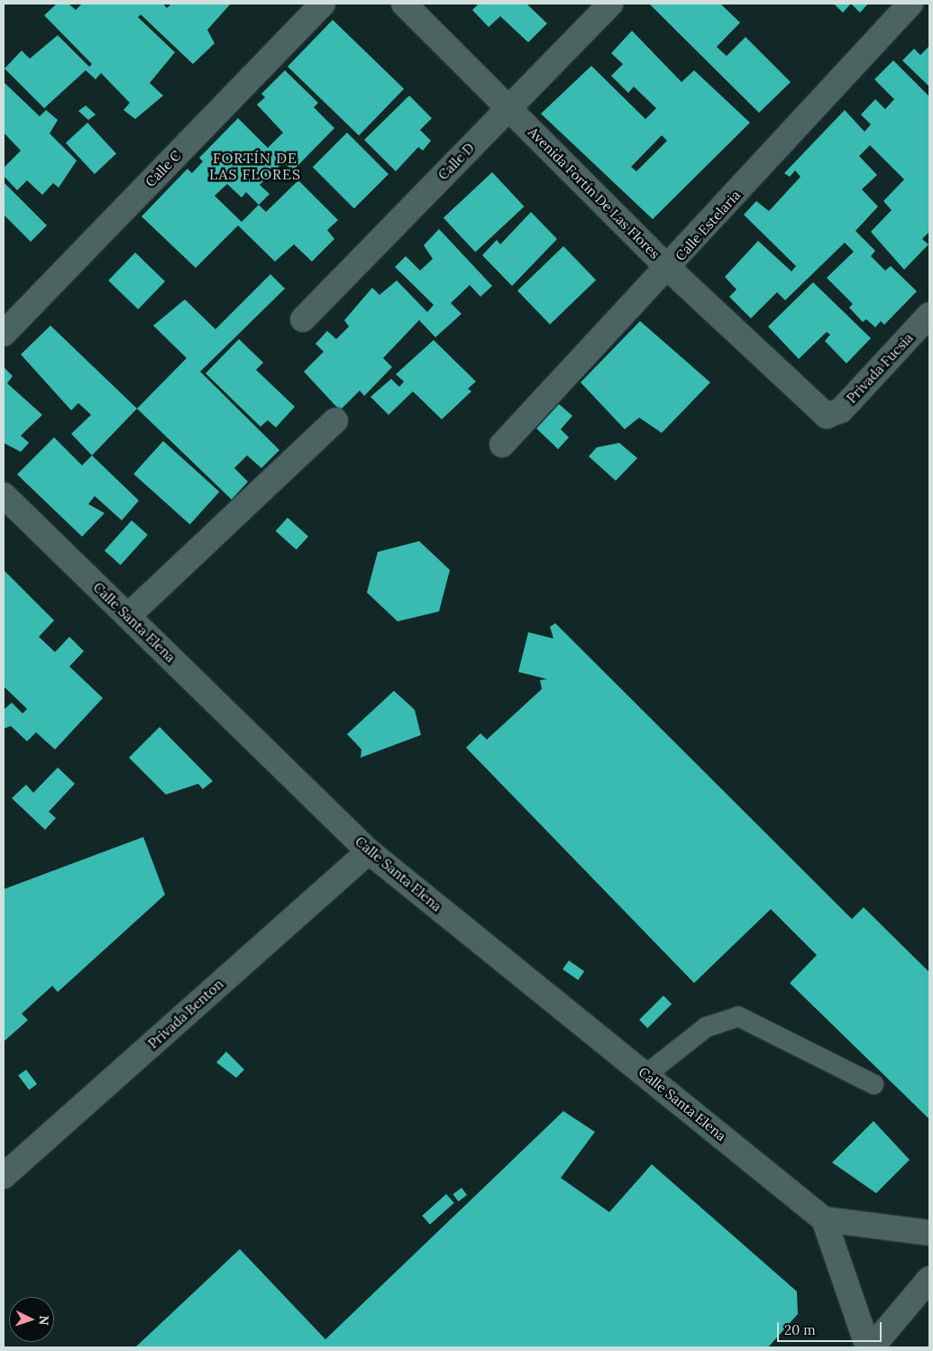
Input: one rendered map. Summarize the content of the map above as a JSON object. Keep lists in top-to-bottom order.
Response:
{
  "streets": {
    "street": [
      "Calle D",
      "Calle C",
      "Avenida Fortín De Las Flores",
      "Calle Estelaria",
      "Privada Fucsia",
      "Calle Santa Elena",
      "Privada Benton"
    ]
  },
  "crossings": [
    ["Calle D", "Avenida Fortín De Las Flores"],
    ["Avenida Fortín De Las Flores", "Calle Estelaria"],
    ["Avenida Fortín De Las Flores", "Privada Fucsia"],
    ["Calle Santa Elena", "Privada Benton"]
  ],
  "districts": ["FORTÍN DE LAS FLORES"],
  "scale_bar": "20 m",
  "north": "right"
}
